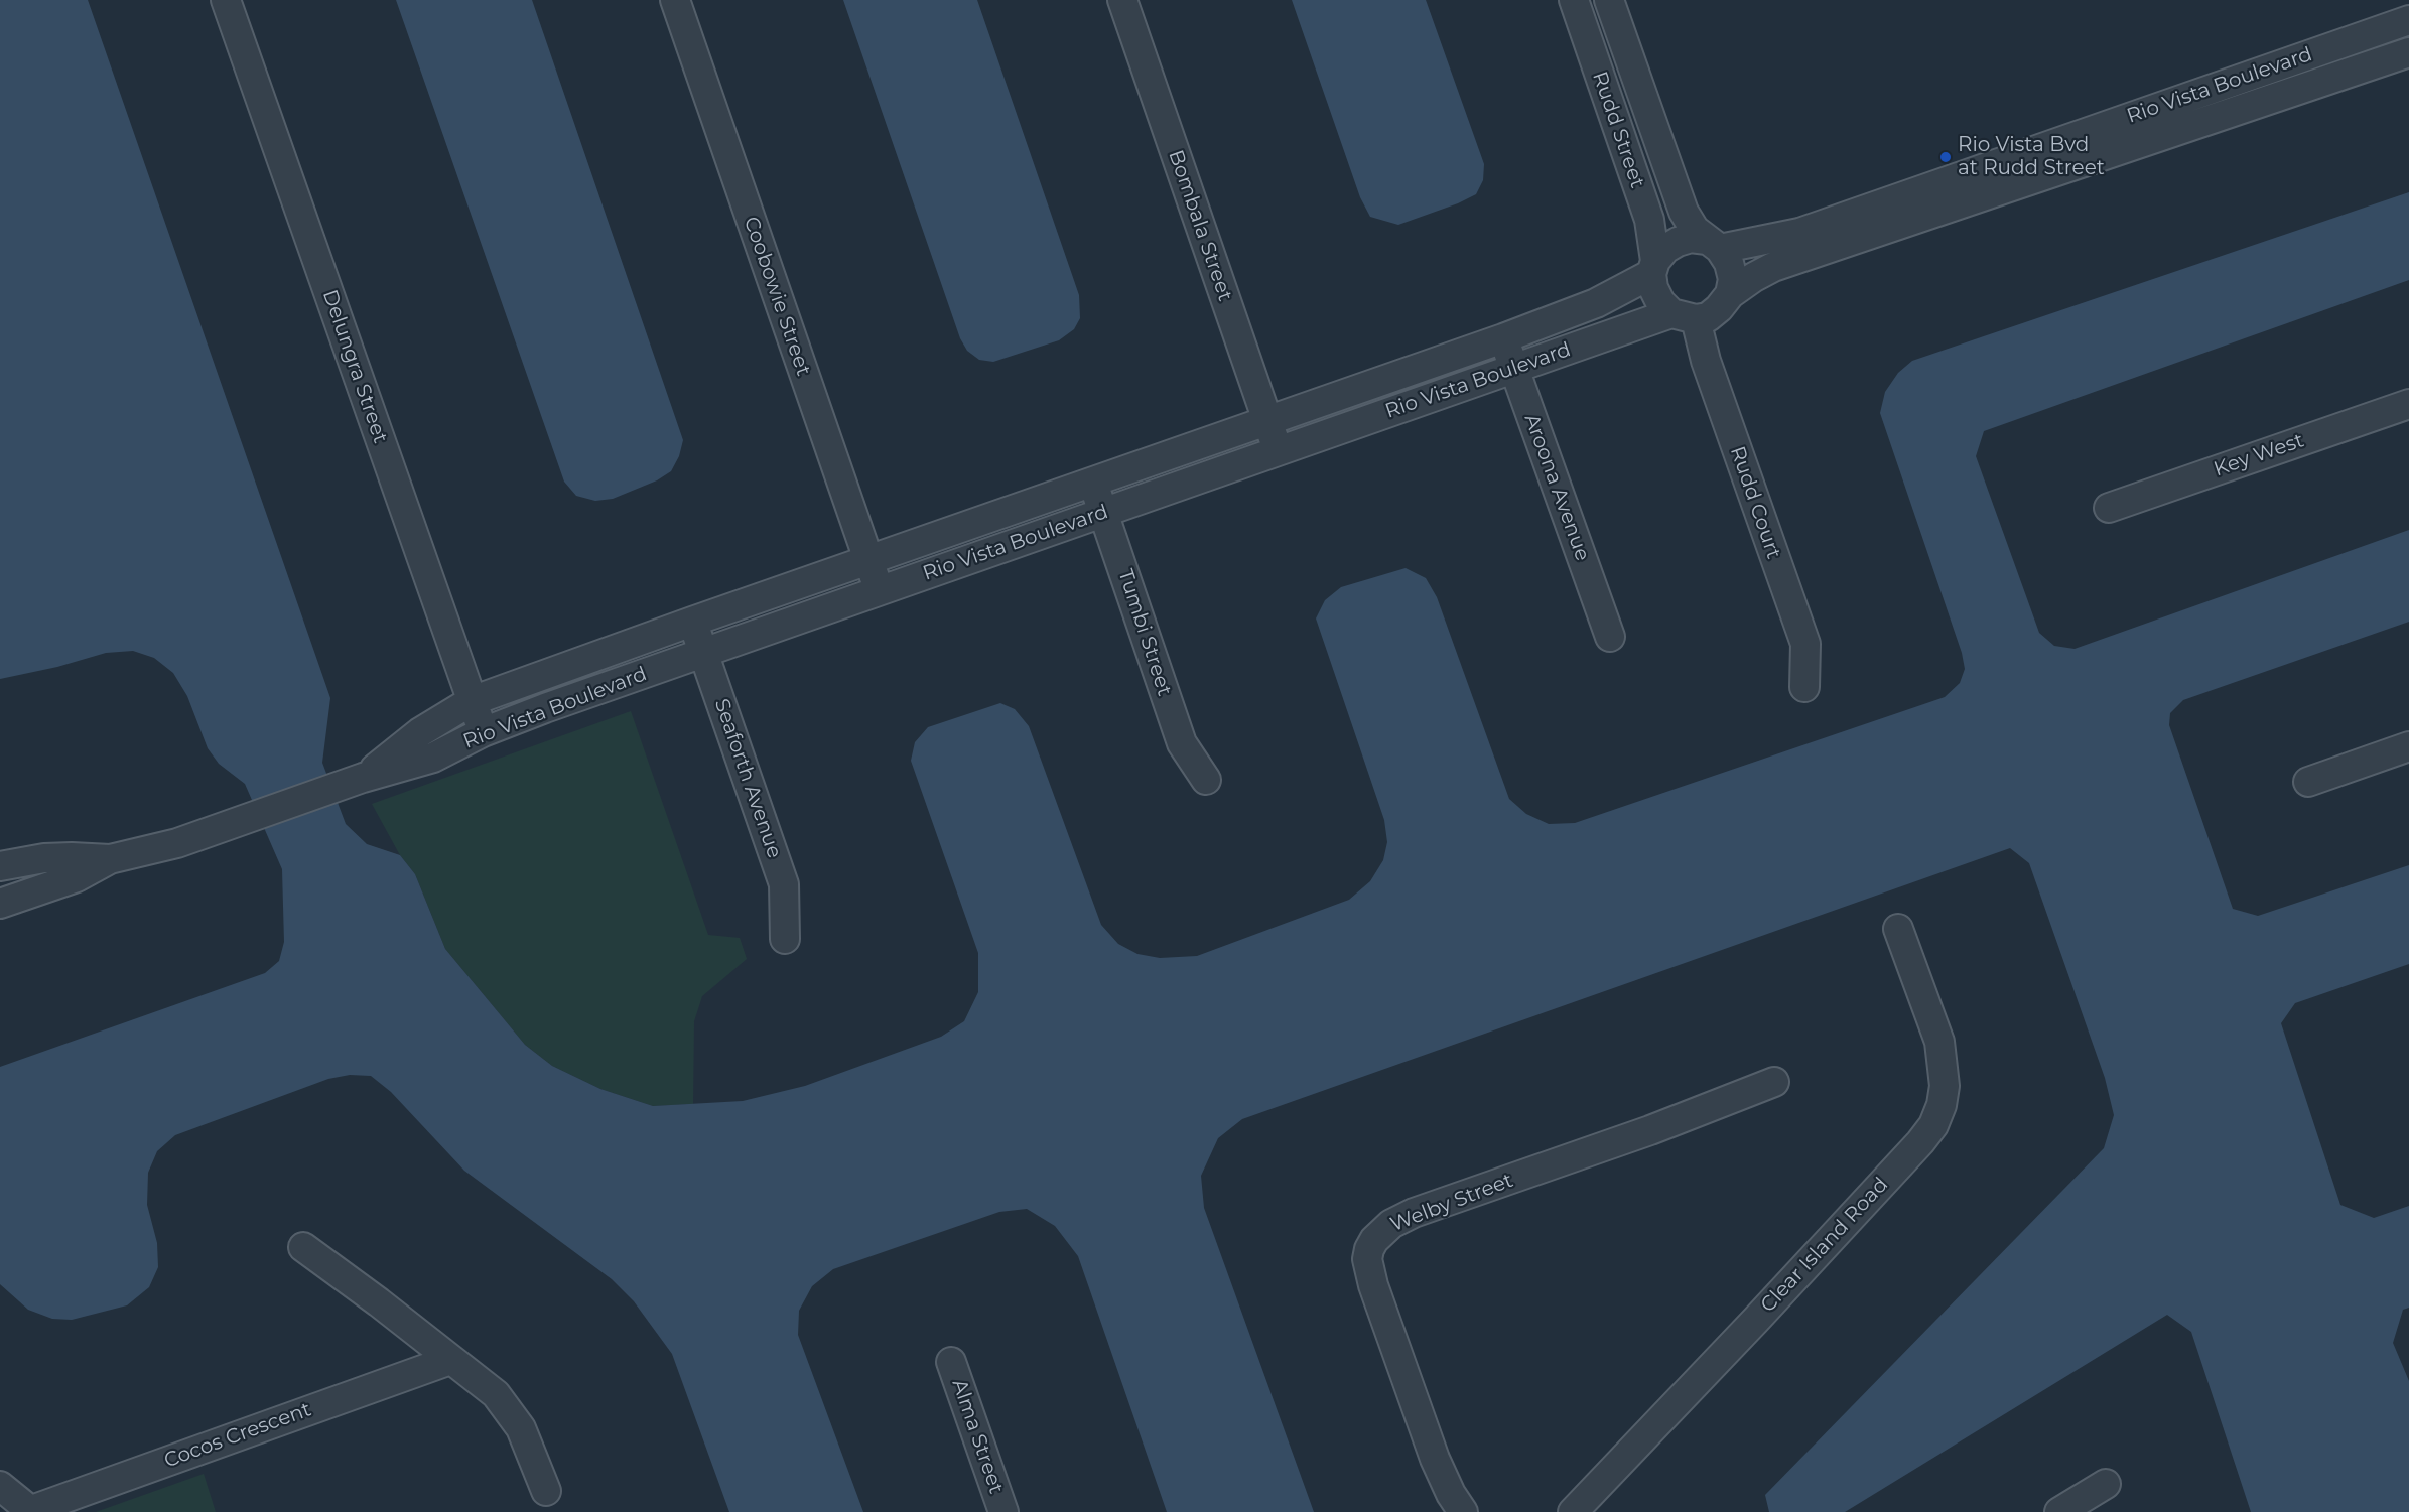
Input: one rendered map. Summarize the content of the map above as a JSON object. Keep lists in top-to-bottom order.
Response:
{
  "streets": {
    "street": [
      "Rio Vista Boulevard",
      "Rudd Street",
      "Bombala Street",
      "Coobowie Street",
      "Delungra Street",
      "Key West",
      "Aroona Avenue",
      "Rudd Court",
      "Tumbi Street",
      "Seaforth Avenue",
      "Welby Street",
      "Clear Island Road",
      "Cocos Crescent",
      "Alma Street"
    ]
  },
  "crossings": [
    ["Rio Vista Boulevard", "Rudd Street"],
    ["Rio Vista Boulevard", "Bombala Street"],
    ["Rio Vista Boulevard", "Coobowie Street"],
    ["Rio Vista Boulevard", "Delungra Street"],
    ["Rio Vista Boulevard", "Aroona Avenue"],
    ["Rio Vista Boulevard", "Rudd Court"],
    ["Rio Vista Boulevard", "Tumbi Street"],
    ["Rio Vista Boulevard", "Seaforth Avenue"],
    ["Rudd Street", "Rudd Court"]
  ],
  "places": ["Rio Vista Bvd at Rudd Street"]
}
